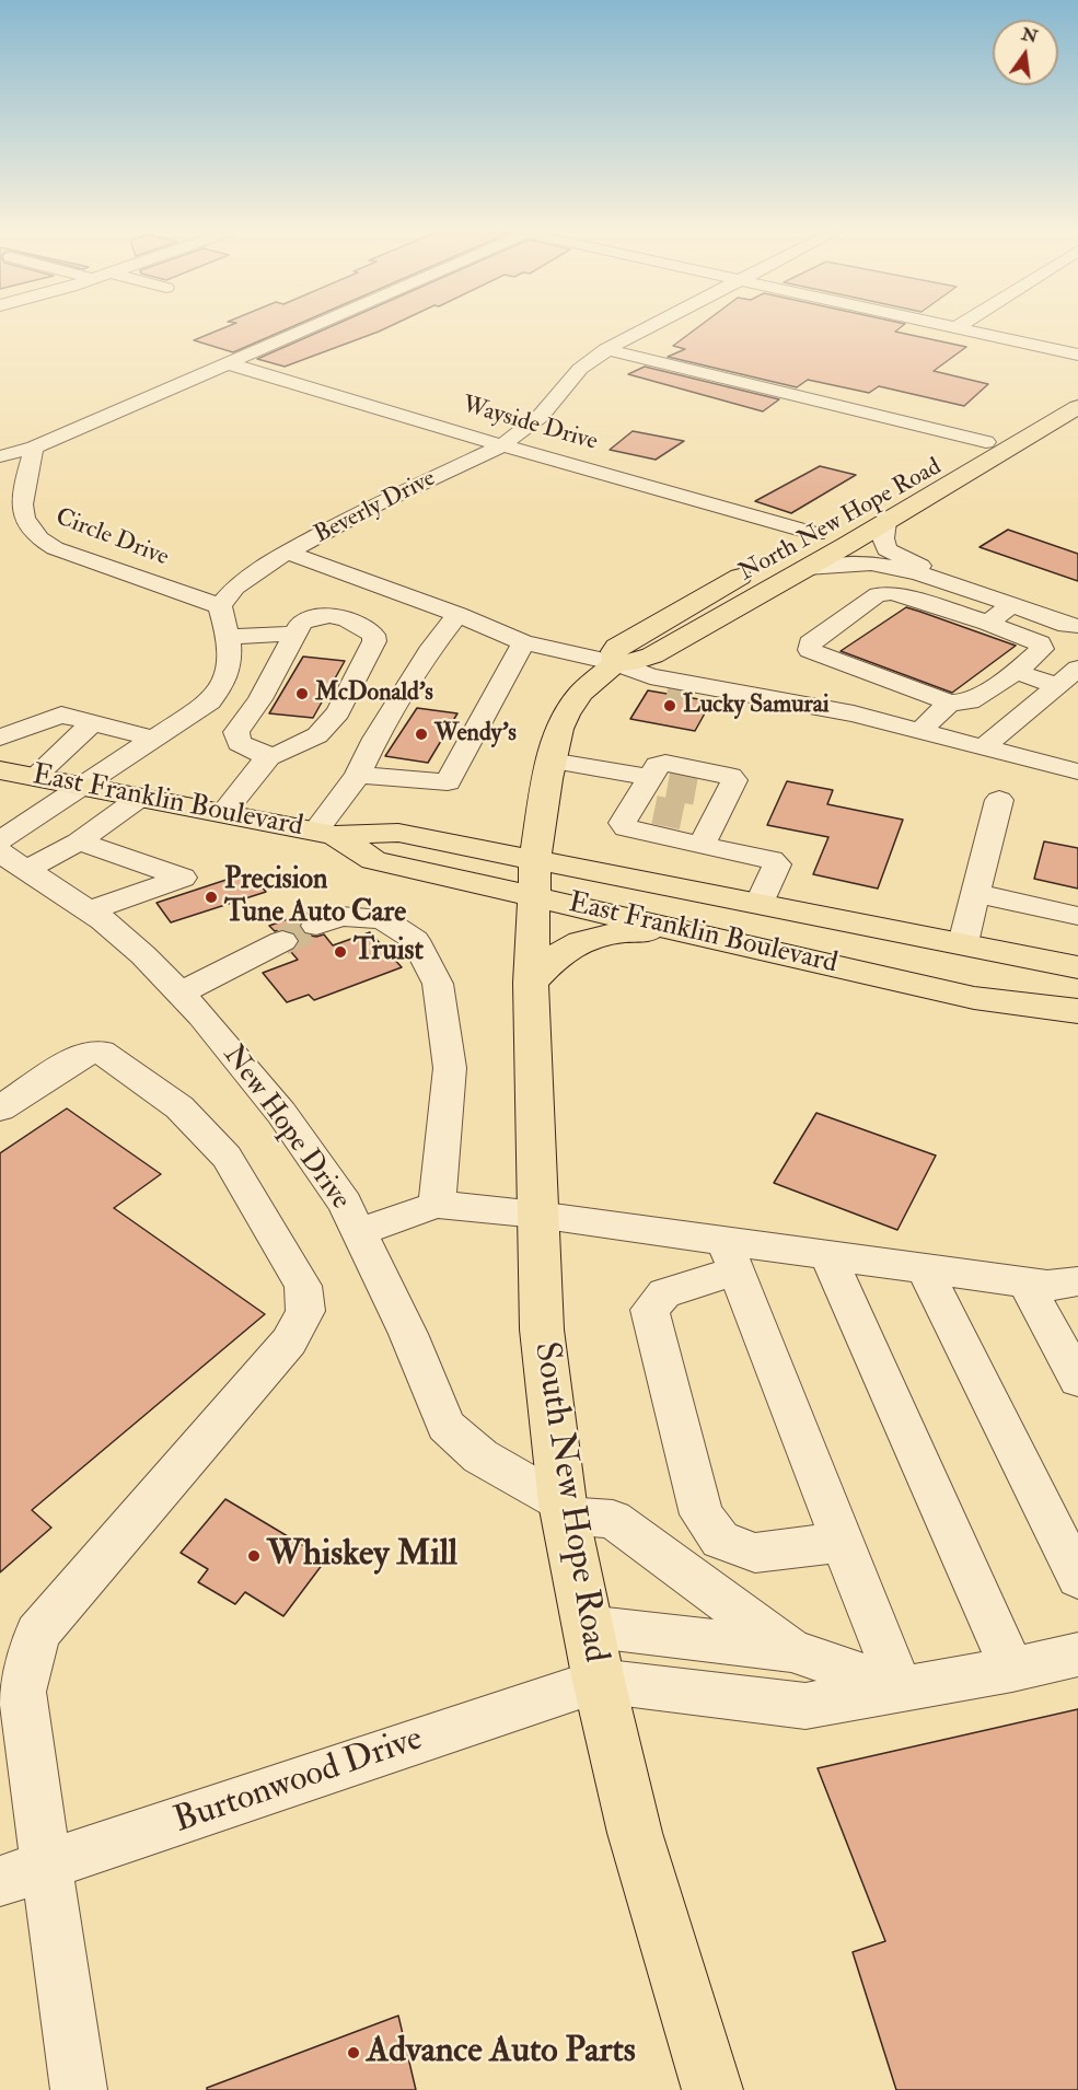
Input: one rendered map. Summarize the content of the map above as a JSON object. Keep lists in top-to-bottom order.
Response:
{
  "streets": {
    "main road": ["North New Hope Road", "East Franklin Boulevard", "South New Hope Road"],
    "street": [
      "Wayside Drive",
      "Beverly Drive",
      "Circle Drive",
      "New Hope Drive",
      "Burtonwood Drive"
    ]
  },
  "crossings": [
    ["Wayside Drive", "Beverly Drive"],
    ["Wayside Drive", "North New Hope Road"],
    ["Beverly Drive", "Circle Drive"],
    ["North New Hope Road", "East Franklin Boulevard"],
    ["North New Hope Road", "South New Hope Road"],
    ["East Franklin Boulevard", "South New Hope Road"],
    ["New Hope Drive", "South New Hope Road"],
    ["South New Hope Road", "Burtonwood Drive"]
  ],
  "places": [
    "McDonald's",
    "Lucky Samurai",
    "Wendy's",
    "Precision Tune Auto Care",
    "Truist",
    "Whiskey Mill",
    "Advance Auto Parts"
  ],
  "north": "top"
}
